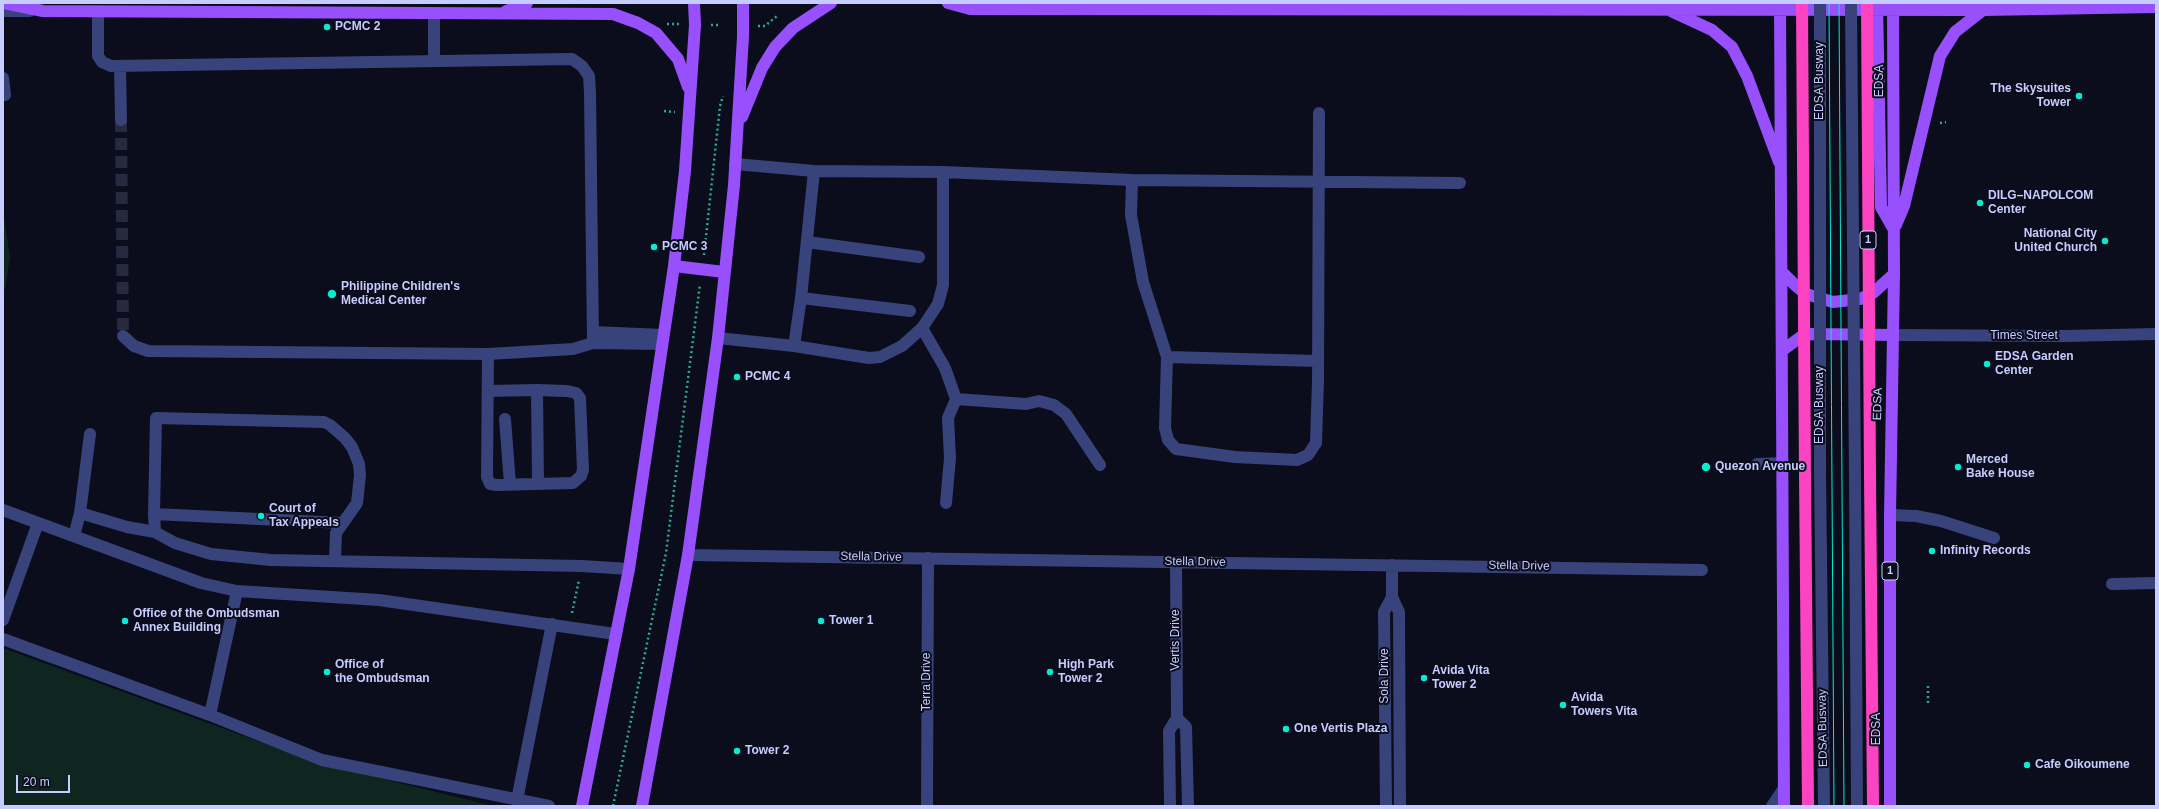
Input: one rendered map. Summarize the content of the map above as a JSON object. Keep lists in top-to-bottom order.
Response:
{
  "streets": {
    "highway": ["EDSA", "1"],
    "street": [
      "EDSA Busway",
      "Times Street",
      "Stella Drive",
      "Vertis Drive",
      "Sola Drive",
      "Terra Drive"
    ]
  },
  "crossings": [
    ["EDSA", "Times Street"],
    ["Stella Drive", "Vertis Drive"],
    ["Stella Drive", "Sola Drive"],
    ["Stella Drive", "Terra Drive"]
  ],
  "places": [
    "PCMC 2",
    "The Skysuites Tower",
    "DILG–NAPOLCOM Center",
    "National City United Church",
    "PCMC 3",
    "Philippine Children's Medical Center",
    "EDSA Garden Center",
    "PCMC 4",
    "Quezon Avenue",
    "Merced Bake House",
    "Court of Tax Appeals",
    "Infinity Records",
    "Office of the Ombudsman Annex Building",
    "Tower 1",
    "Office of the Ombudsman",
    "High Park Tower 2",
    "Avida Vita Tower 2",
    "Avida Towers Vita",
    "One Vertis Plaza",
    "Tower 2",
    "Cafe Oikoumene"
  ],
  "scale_bar": "20 m"
}
